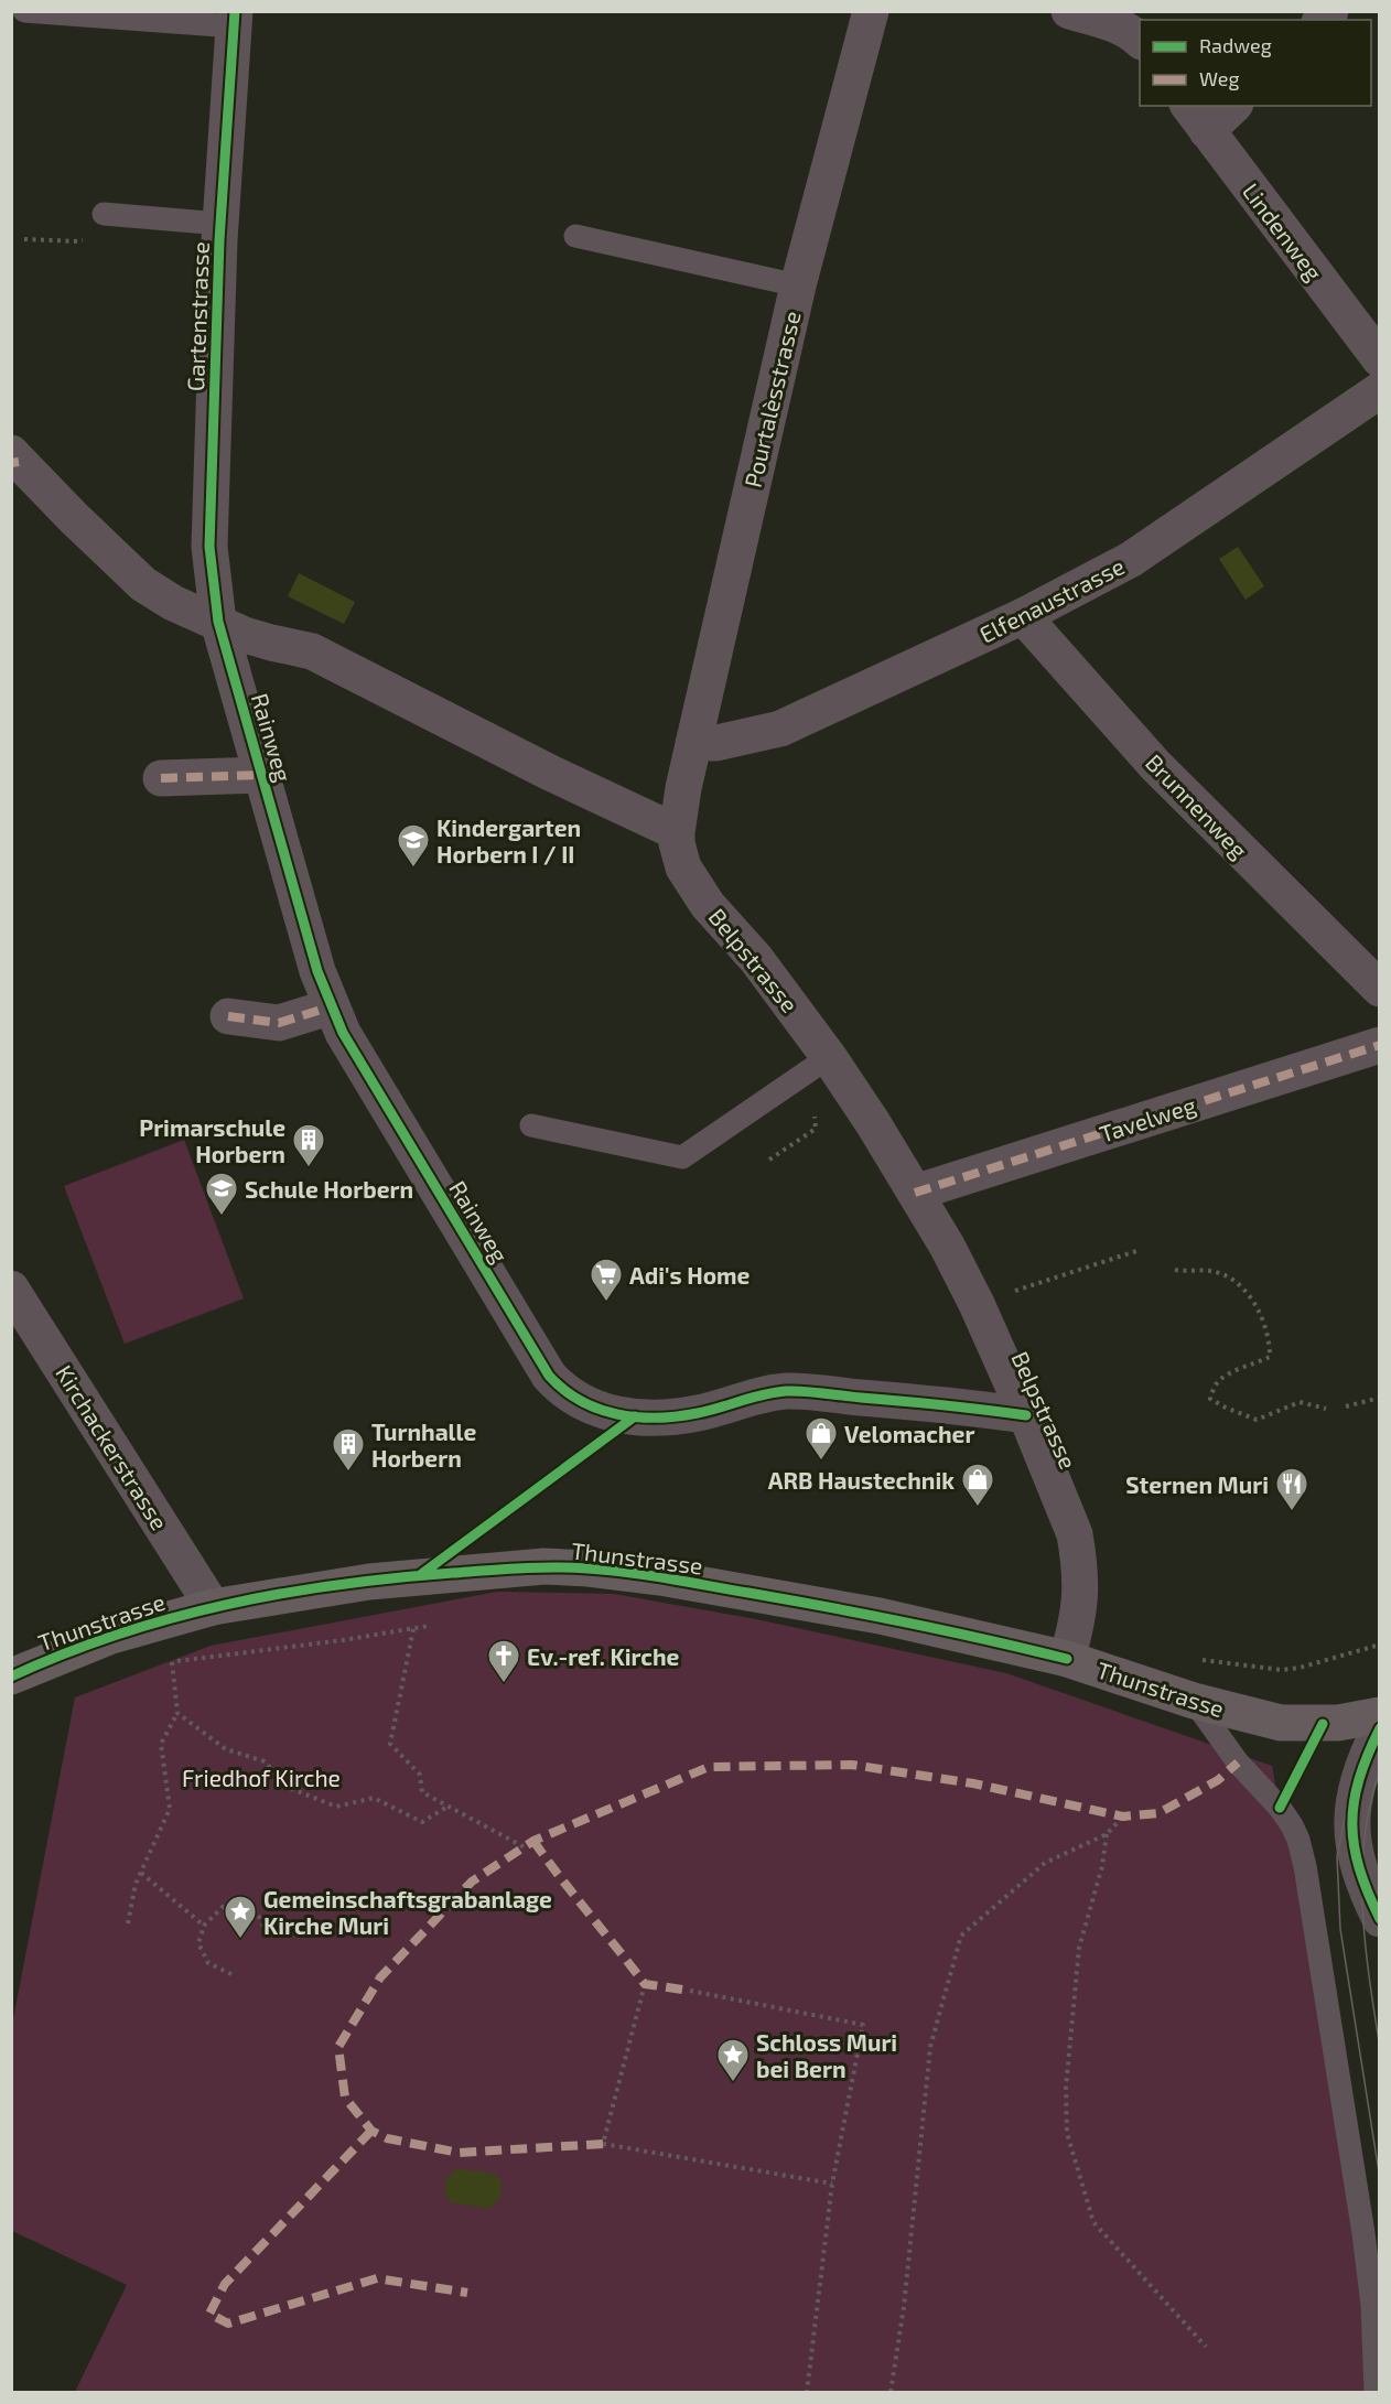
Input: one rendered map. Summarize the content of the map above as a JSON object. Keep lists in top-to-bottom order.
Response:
{
  "streets": {
    "main road": ["Thunstrasse"],
    "street": [
      "Lindenweg",
      "Gartenstrasse",
      "Pourtalèsstrasse",
      "Elfenaustrasse",
      "Rainweg",
      "Brunnenweg",
      "Belpstrasse",
      "Tavelweg",
      "Kirchackerstrasse"
    ]
  },
  "crossings": [
    ["Gartenstrasse", "Rainweg"],
    ["Pourtalèsstrasse", "Elfenaustrasse"],
    ["Pourtalèsstrasse", "Belpstrasse"],
    ["Elfenaustrasse", "Brunnenweg"],
    ["Rainweg", "Belpstrasse"],
    ["Belpstrasse", "Tavelweg"],
    ["Belpstrasse", "Thunstrasse"],
    ["Kirchackerstrasse", "Thunstrasse"]
  ],
  "parks": ["Friedhof Kirche"],
  "places": {
    "school or university": ["Kindergarten Horbern I / II", "Schule Horbern"],
    "building": ["Primarschule Horbern", "Turnhalle Horbern"],
    "supermarket": ["Adi's Home"],
    "shop": ["Velomacher", "ARB Haustechnik"],
    "restaurant": ["Sternen Muri"],
    "church": ["Ev.-ref. Kirche"],
    "place": ["Gemeinschaftsgrabanlage Kirche Muri", "Schloss Muri bei Bern"]
  },
  "legend": ["Radweg", "Weg"]
}
